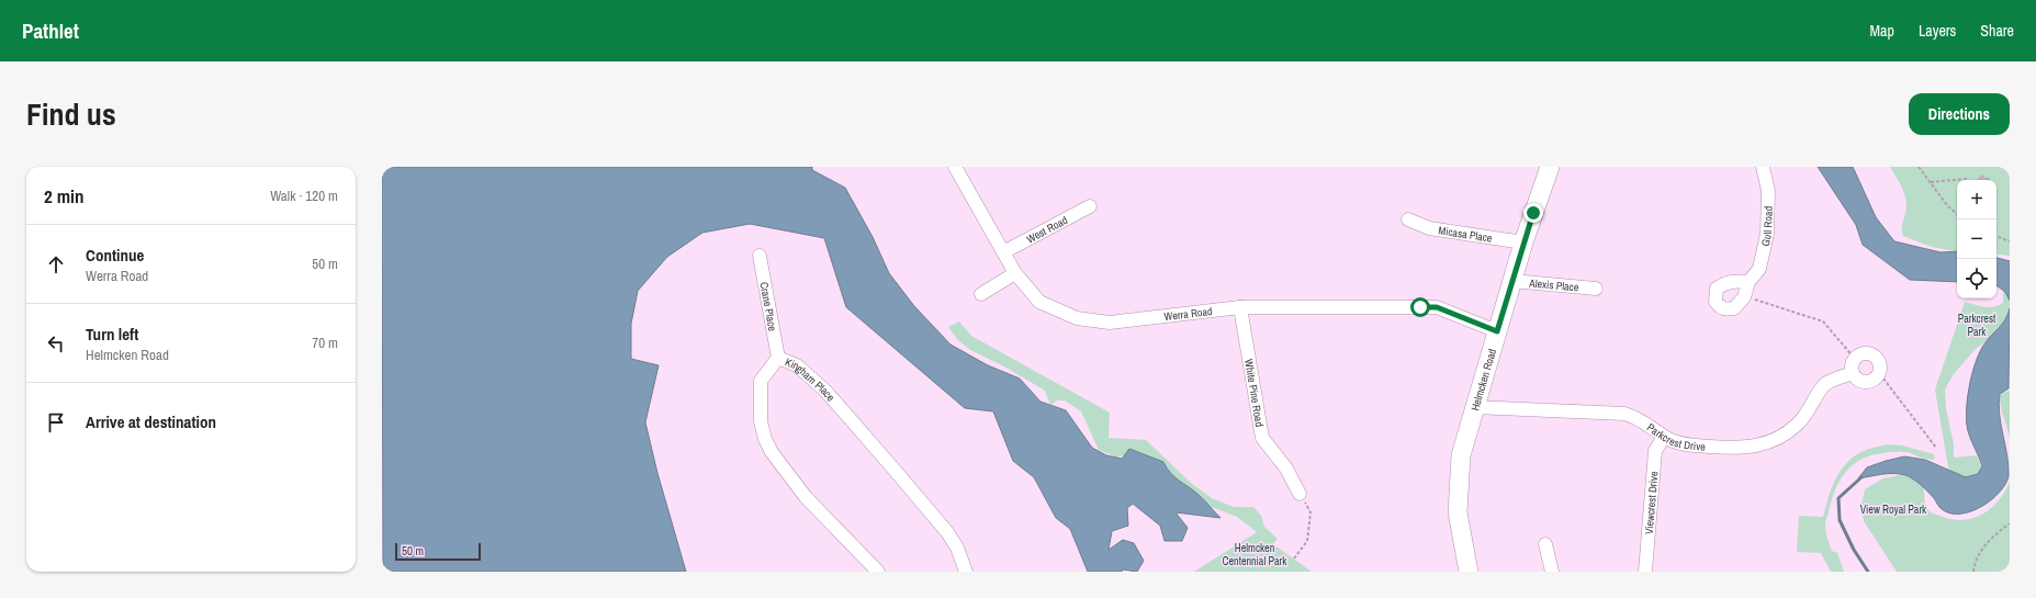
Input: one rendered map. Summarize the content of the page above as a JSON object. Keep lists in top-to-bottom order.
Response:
{
  "streets": {
    "main road": ["Helmcken Road"],
    "street": [
      "Gull Road",
      "West Road",
      "Micasa Place",
      "Alexis Place",
      "Crane Place",
      "Werra Road",
      "Kingham Place",
      "White Pine Road",
      "Parkcrest Drive",
      "Viewcrest Drive"
    ]
  },
  "crossings": [
    ["West Road", "Werra Road"],
    ["Micasa Place", "Helmcken Road"],
    ["Alexis Place", "Helmcken Road"],
    ["Crane Place", "Kingham Place"],
    ["Werra Road", "Helmcken Road"],
    ["Werra Road", "White Pine Road"],
    ["Helmcken Road", "Parkcrest Drive"],
    ["Parkcrest Drive", "Viewcrest Drive"]
  ],
  "parks": ["Parkcrest Park", "View Royal Park", "Helmcken Centennial Park"],
  "scale_bar": "50 m",
  "page": {
    "header": "Pathlet",
    "nav": ["Map", "Layers", "Share"],
    "title": "Find us",
    "buttons": "Directions",
    "heading": ["2 min", "Walk · 120 m"],
    "map_buttons": ["+", "−"],
    "list": [
      ["Continue", "Werra Road", "50 m"],
      ["Turn left", "Helmcken Road", "70 m"],
      "Arrive at destination"
    ],
    "scale": "50 m"
  }
}
